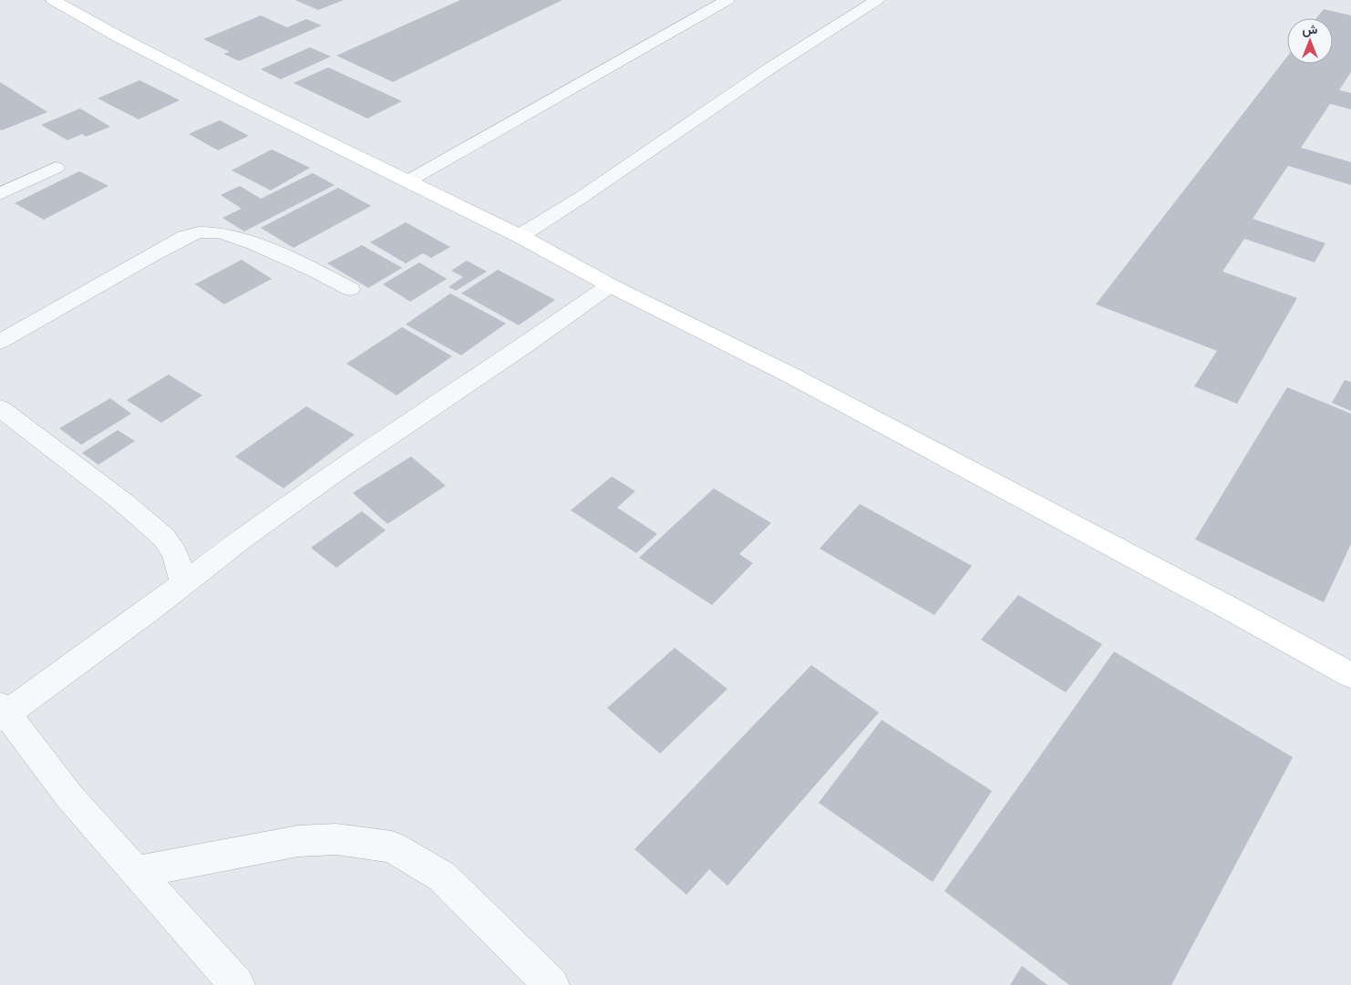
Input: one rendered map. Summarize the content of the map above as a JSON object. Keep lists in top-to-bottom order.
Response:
{
  "north": "top"
}
